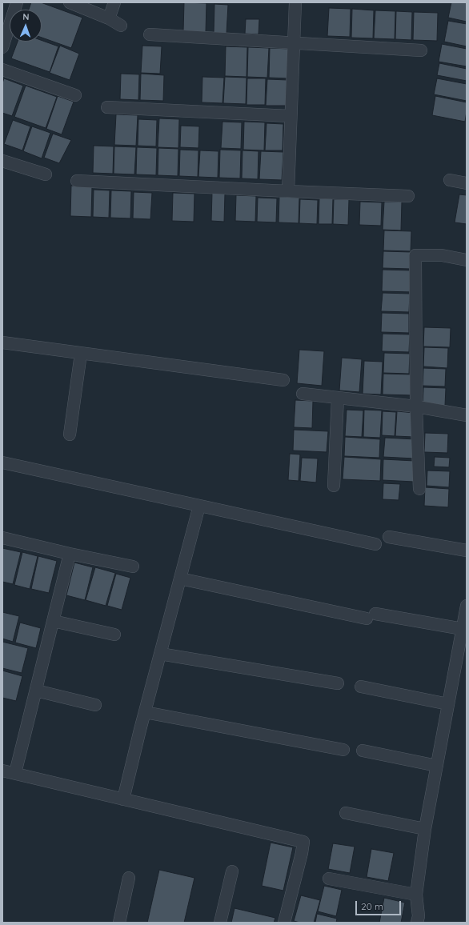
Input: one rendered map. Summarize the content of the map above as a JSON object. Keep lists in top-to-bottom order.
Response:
{
  "scale_bar": "20 m",
  "north": "top"
}
